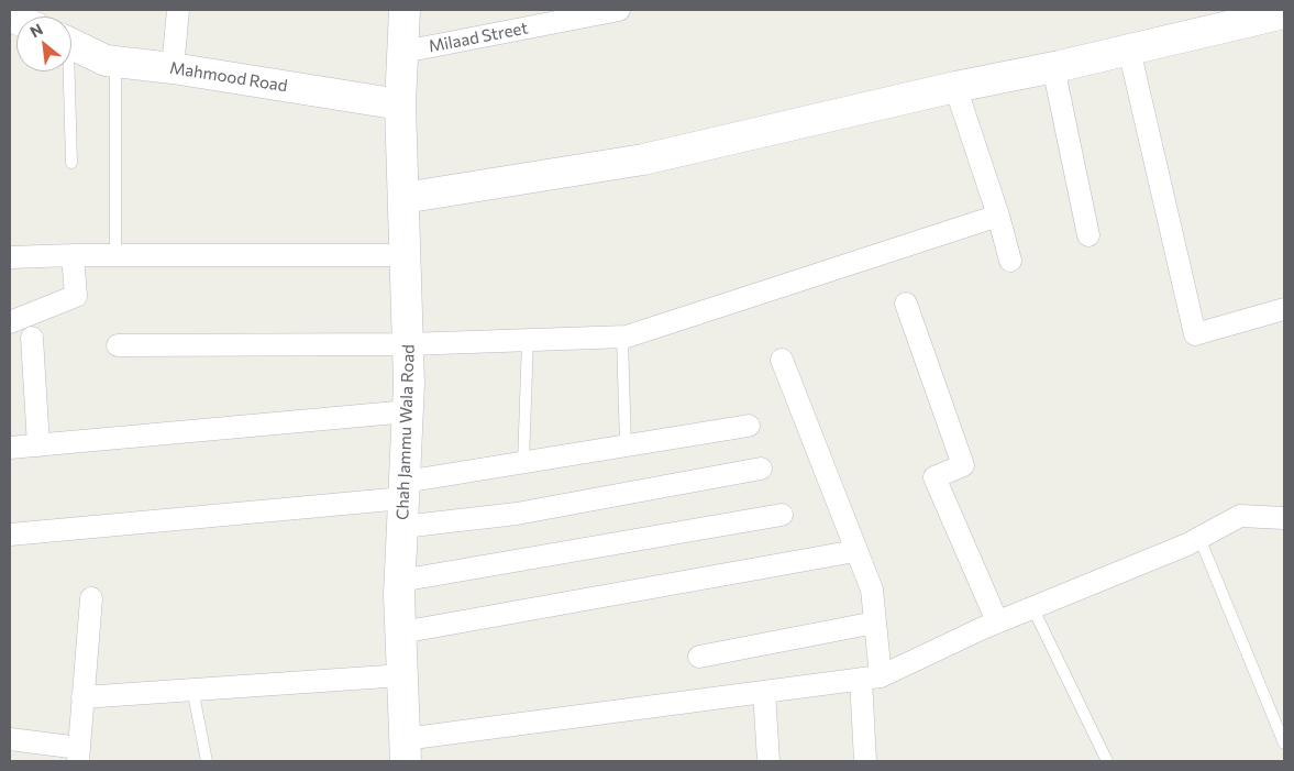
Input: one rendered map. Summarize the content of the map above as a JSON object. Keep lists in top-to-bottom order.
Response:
{
  "streets": {
    "street": ["Milaad Street", "Mahmood Road", "Chah Jammu Wala Road"]
  },
  "crossings": [
    ["Milaad Street", "Chah Jammu Wala Road"],
    ["Mahmood Road", "Chah Jammu Wala Road"]
  ],
  "north": "top left"
}
